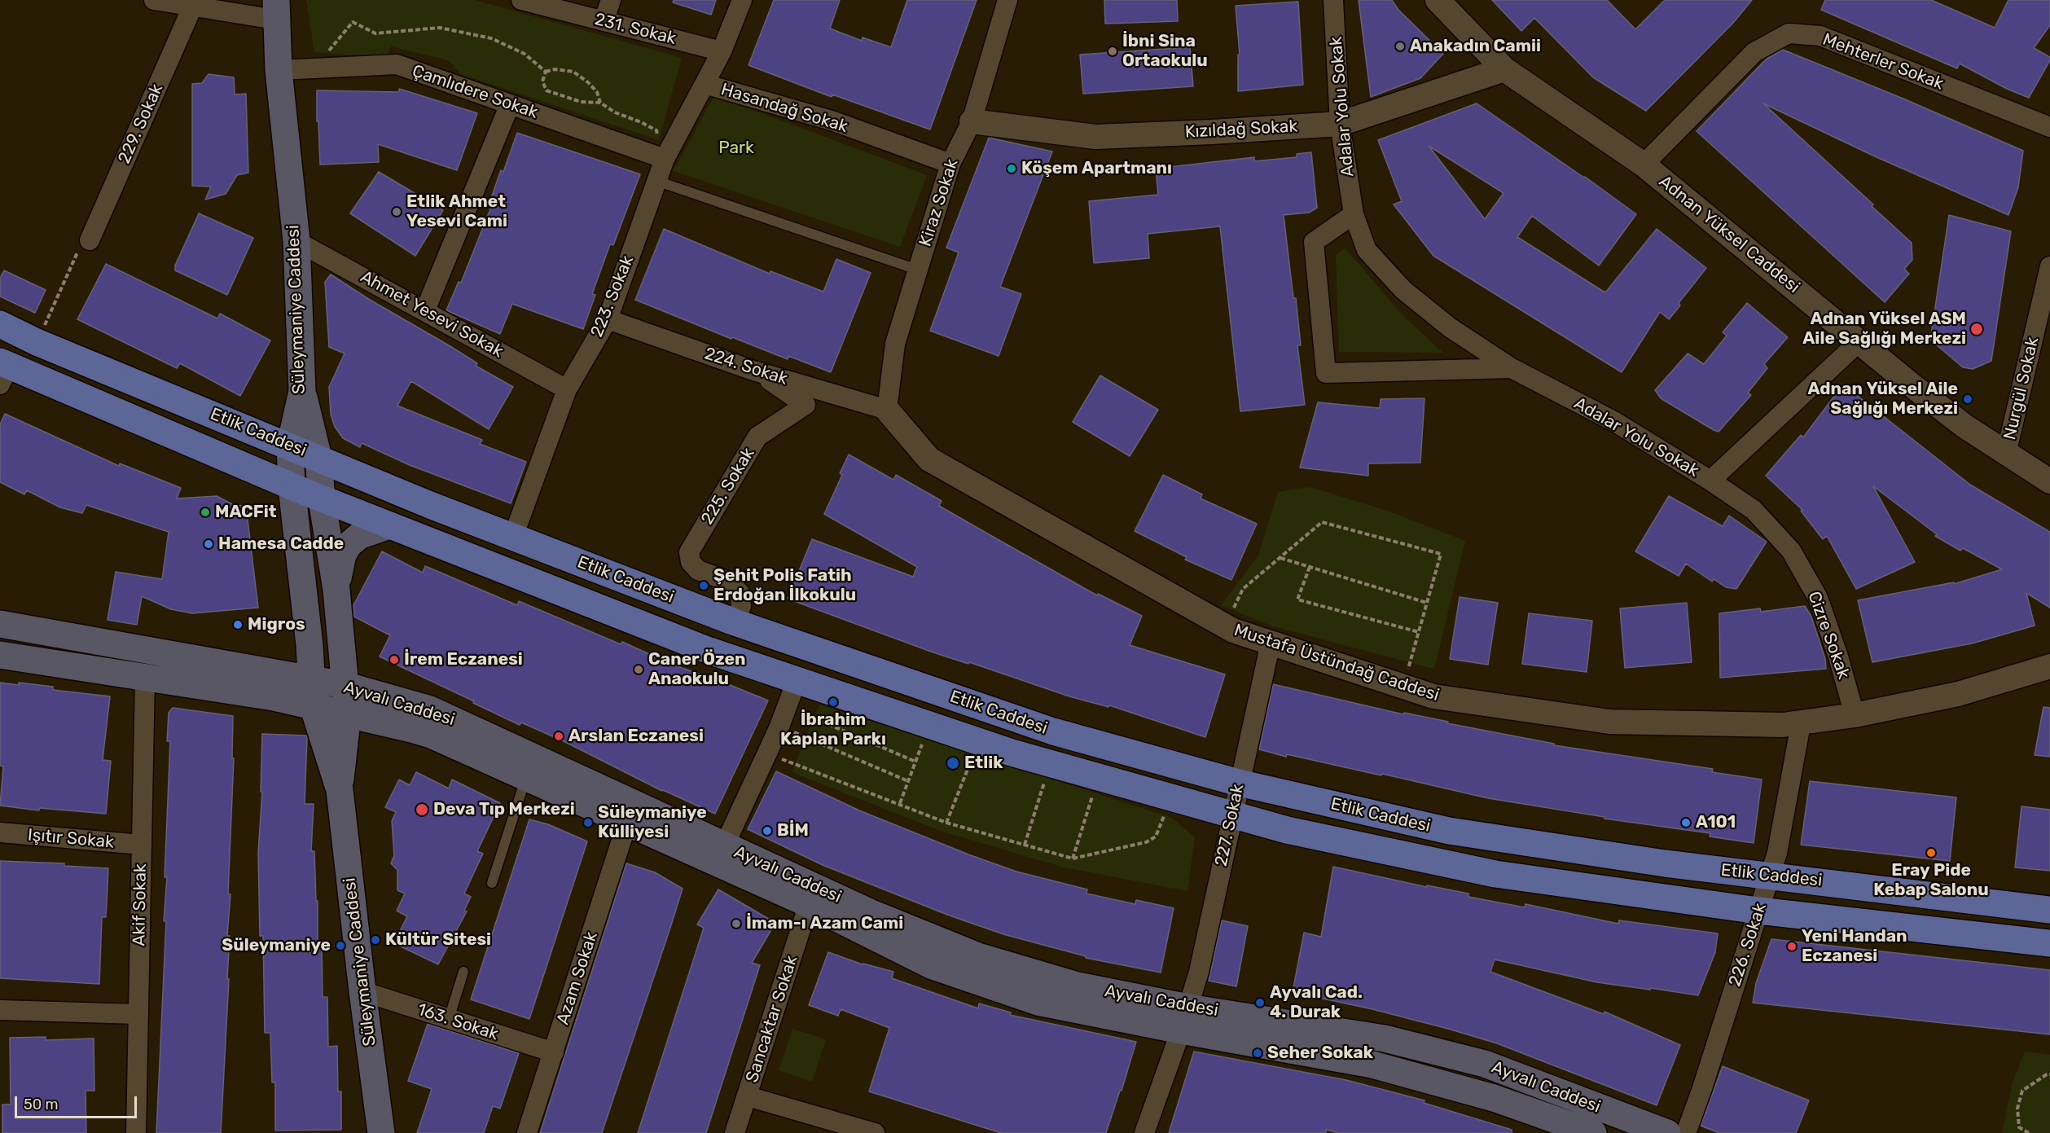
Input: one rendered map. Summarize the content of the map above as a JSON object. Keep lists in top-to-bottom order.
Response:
{
  "streets": {
    "main road": ["Süleymaniye Caddesi", "Etlik Caddesi", "Ayvalı Caddesi"],
    "street": [
      "231. Sokak",
      "Mehterler Sokak",
      "Çamlıdere Sokak",
      "Adalar Yolu Sokak",
      "Hasandağ Sokak",
      "229. Sokak",
      "Kızıldağ Sokak",
      "Kiraz Sokak",
      "Adnan Yüksel Caddesi",
      "223. Sokak",
      "Ahmet Yesevi Sokak",
      "224. Sokak",
      "Nurgül Sokak",
      "225. Sokak",
      "Cizre Sokak",
      "Mustafa Üstündağ Caddesi",
      "227. Sokak",
      "Işıtır Sokak",
      "Akif Sokak",
      "226. Sokak",
      "Azam Sokak",
      "Sancaktar Sokak",
      "163. Sokak"
    ]
  },
  "crossings": [
    ["231. Sokak", "Hasandağ Sokak"],
    ["Mehterler Sokak", "Adnan Yüksel Caddesi"],
    ["Çamlıdere Sokak", "223. Sokak"],
    ["Çamlıdere Sokak", "Süleymaniye Caddesi"],
    ["Adalar Yolu Sokak", "Kızıldağ Sokak"],
    ["Adalar Yolu Sokak", "Adnan Yüksel Caddesi"],
    ["Adalar Yolu Sokak", "Cizre Sokak"],
    ["Hasandağ Sokak", "Kiraz Sokak"],
    ["Hasandağ Sokak", "223. Sokak"],
    ["Kızıldağ Sokak", "Kiraz Sokak"],
    ["Kızıldağ Sokak", "Adnan Yüksel Caddesi"],
    ["Kiraz Sokak", "224. Sokak"],
    ["Kiraz Sokak", "Mustafa Üstündağ Caddesi"],
    ["Adnan Yüksel Caddesi", "Nurgül Sokak"],
    ["223. Sokak", "Ahmet Yesevi Sokak"],
    ["223. Sokak", "224. Sokak"],
    ["223. Sokak", "Etlik Caddesi"],
    ["Süleymaniye Caddesi", "Ahmet Yesevi Sokak"],
    ["Süleymaniye Caddesi", "Etlik Caddesi"],
    ["Süleymaniye Caddesi", "Ayvalı Caddesi"],
    ["Süleymaniye Caddesi", "163. Sokak"],
    ["224. Sokak", "225. Sokak"],
    ["224. Sokak", "Mustafa Üstündağ Caddesi"],
    ["Etlik Caddesi", "225. Sokak"],
    ["Etlik Caddesi", "227. Sokak"],
    ["Etlik Caddesi", "226. Sokak"],
    ["Cizre Sokak", "Mustafa Üstündağ Caddesi"],
    ["Mustafa Üstündağ Caddesi", "227. Sokak"],
    ["Mustafa Üstündağ Caddesi", "226. Sokak"],
    ["Ayvalı Caddesi", "227. Sokak"],
    ["Ayvalı Caddesi", "Akif Sokak"],
    ["Ayvalı Caddesi", "Azam Sokak"],
    ["Ayvalı Caddesi", "Sancaktar Sokak"],
    ["Işıtır Sokak", "Akif Sokak"],
    ["Azam Sokak", "163. Sokak"]
  ],
  "parks": ["Park"],
  "places": [
    "Anakadın Camii",
    "İbni Sina Ortaokulu",
    "Köşem Apartmanı",
    "Etlik Ahmet Yesevi Cami",
    "Adnan Yüksel ASM Aile Sağlığı Merkezi",
    "Adnan Yüksel Aile Sağlığı Merkezi",
    "MACFit",
    "Hamesa Cadde",
    "Şehit Polis Fatih Erdoğan İlkokulu",
    "Migros",
    "İrem Eczanesi",
    "Caner Özen Anaokulu",
    "İbrahim Kaplan Parkı",
    "Arslan Eczanesi",
    "Etlik",
    "Deva Tıp Merkezi",
    "Süleymaniye Külliyesi",
    "A101",
    "BİM",
    "Eray Pide Kebap Salonu",
    "İmam-ı Azam Cami",
    "Kültür Sitesi",
    "Süleymaniye",
    "Yeni Handan Eczanesi",
    "Ayvalı Cad. 4. Durak",
    "Seher Sokak"
  ],
  "scale_bar": "50 m"
}
